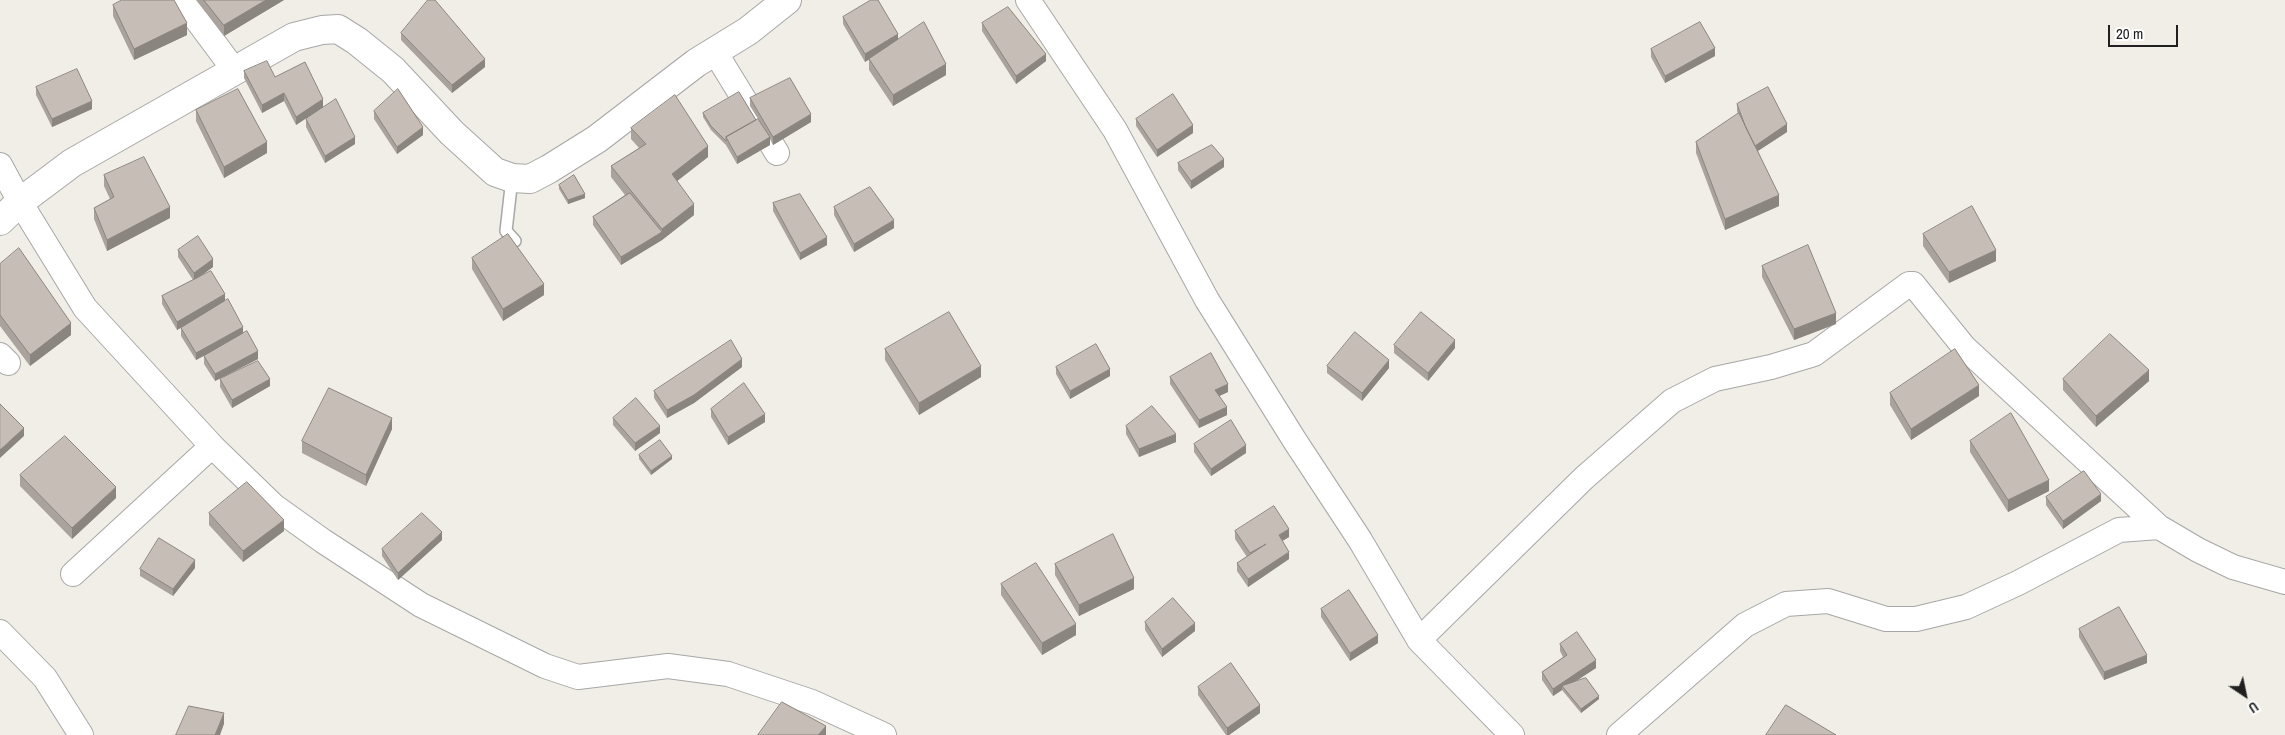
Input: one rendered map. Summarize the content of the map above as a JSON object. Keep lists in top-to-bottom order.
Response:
{
  "scale_bar": "20 m",
  "north": "bottom right"
}
